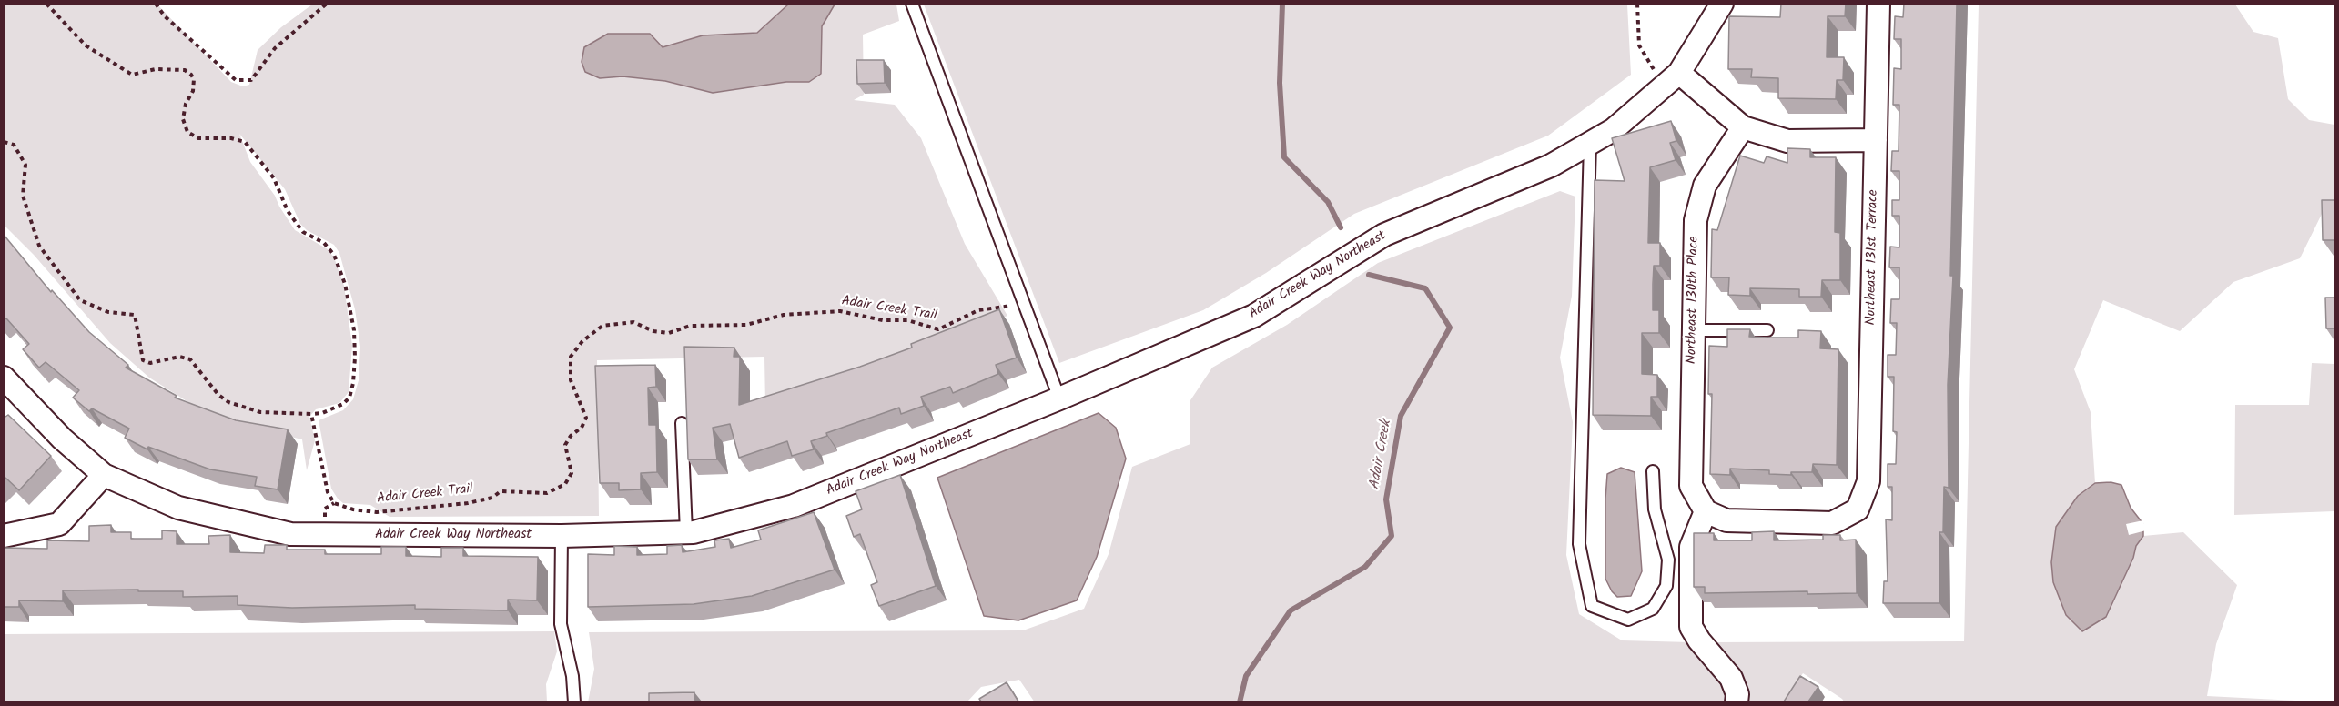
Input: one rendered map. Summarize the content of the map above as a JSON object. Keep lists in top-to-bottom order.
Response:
{
  "streets": {
    "street": ["Northeast 131st Terrace", "Adair Creek Way Northeast", "Northeast 130th Place"],
    "path": ["Adair Creek Trail"]
  },
  "crossings": [
    ["Northeast 131st Terrace", "Northeast 130th Place"]
  ],
  "water": ["Adair Creek"]
}
